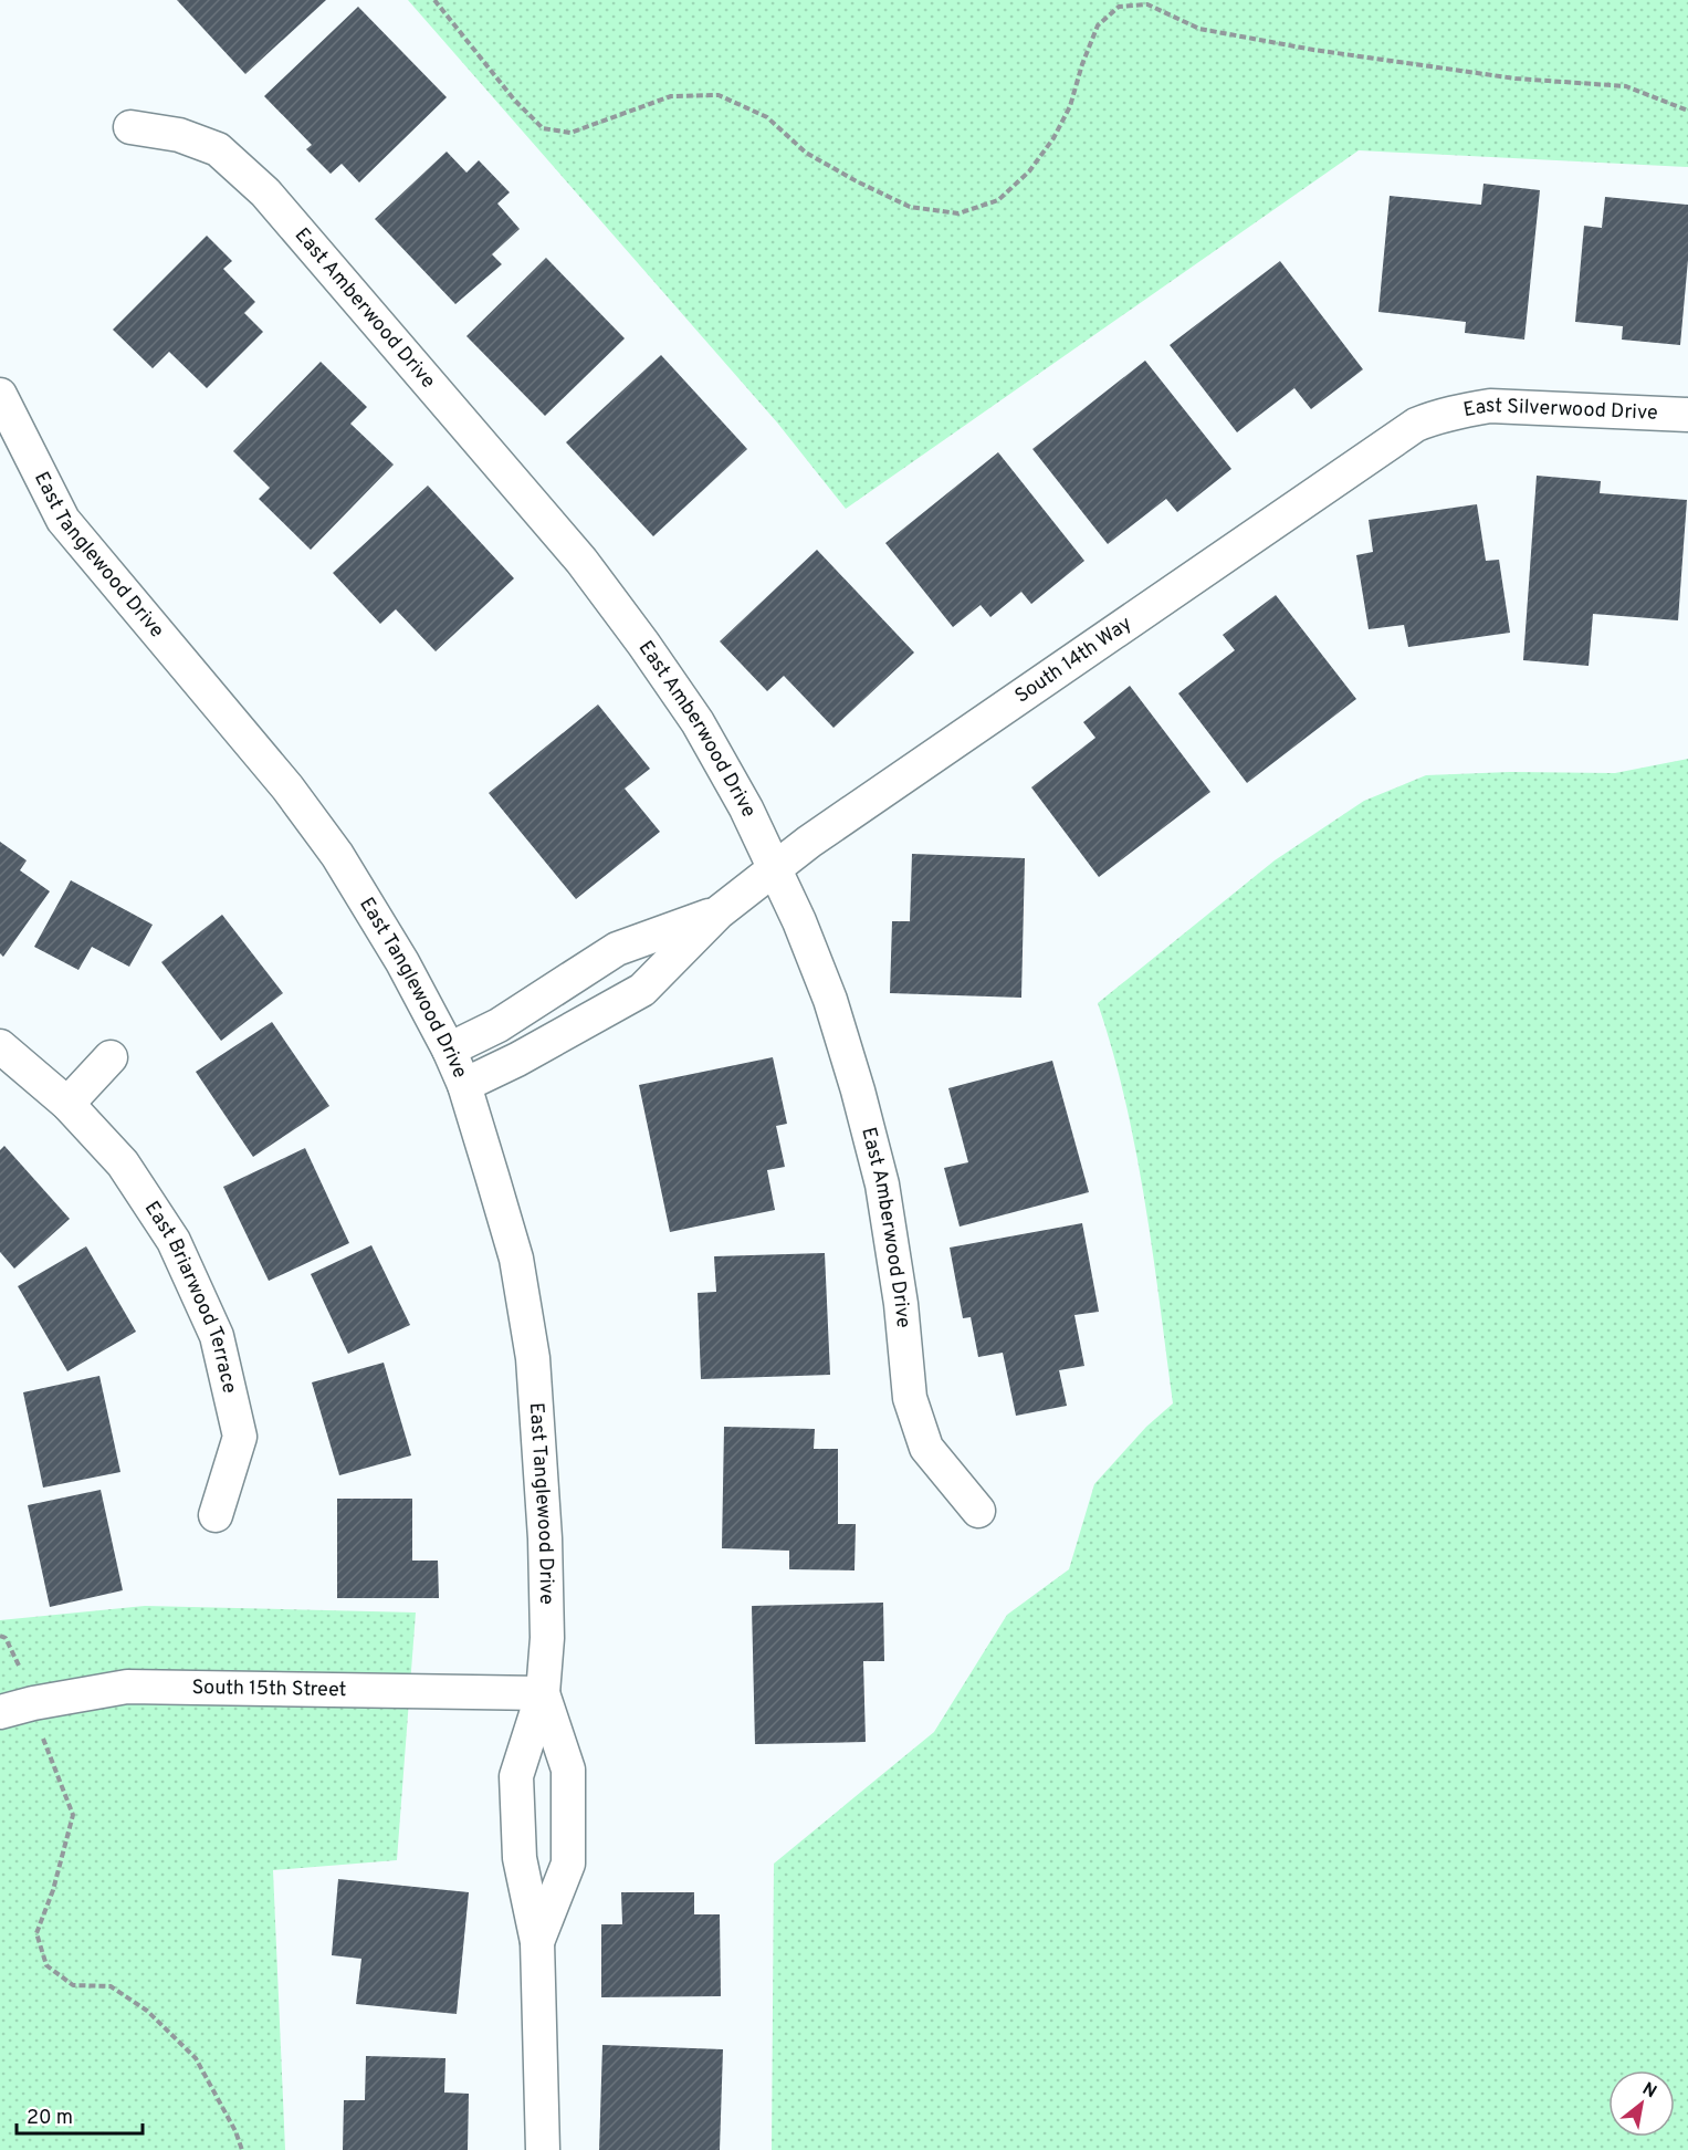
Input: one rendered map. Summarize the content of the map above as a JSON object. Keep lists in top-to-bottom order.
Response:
{
  "streets": {
    "street": [
      "East Amberwood Drive",
      "East Silverwood Drive",
      "East Tanglewood Drive",
      "South 14th Way",
      "East Briarwood Terrace",
      "South 15th Street"
    ]
  },
  "crossings": [
    ["East Amberwood Drive", "South 14th Way"],
    ["East Silverwood Drive", "South 14th Way"],
    ["East Tanglewood Drive", "South 14th Way"],
    ["East Tanglewood Drive", "South 15th Street"]
  ],
  "scale_bar": "20 m",
  "north": "top right"
}
